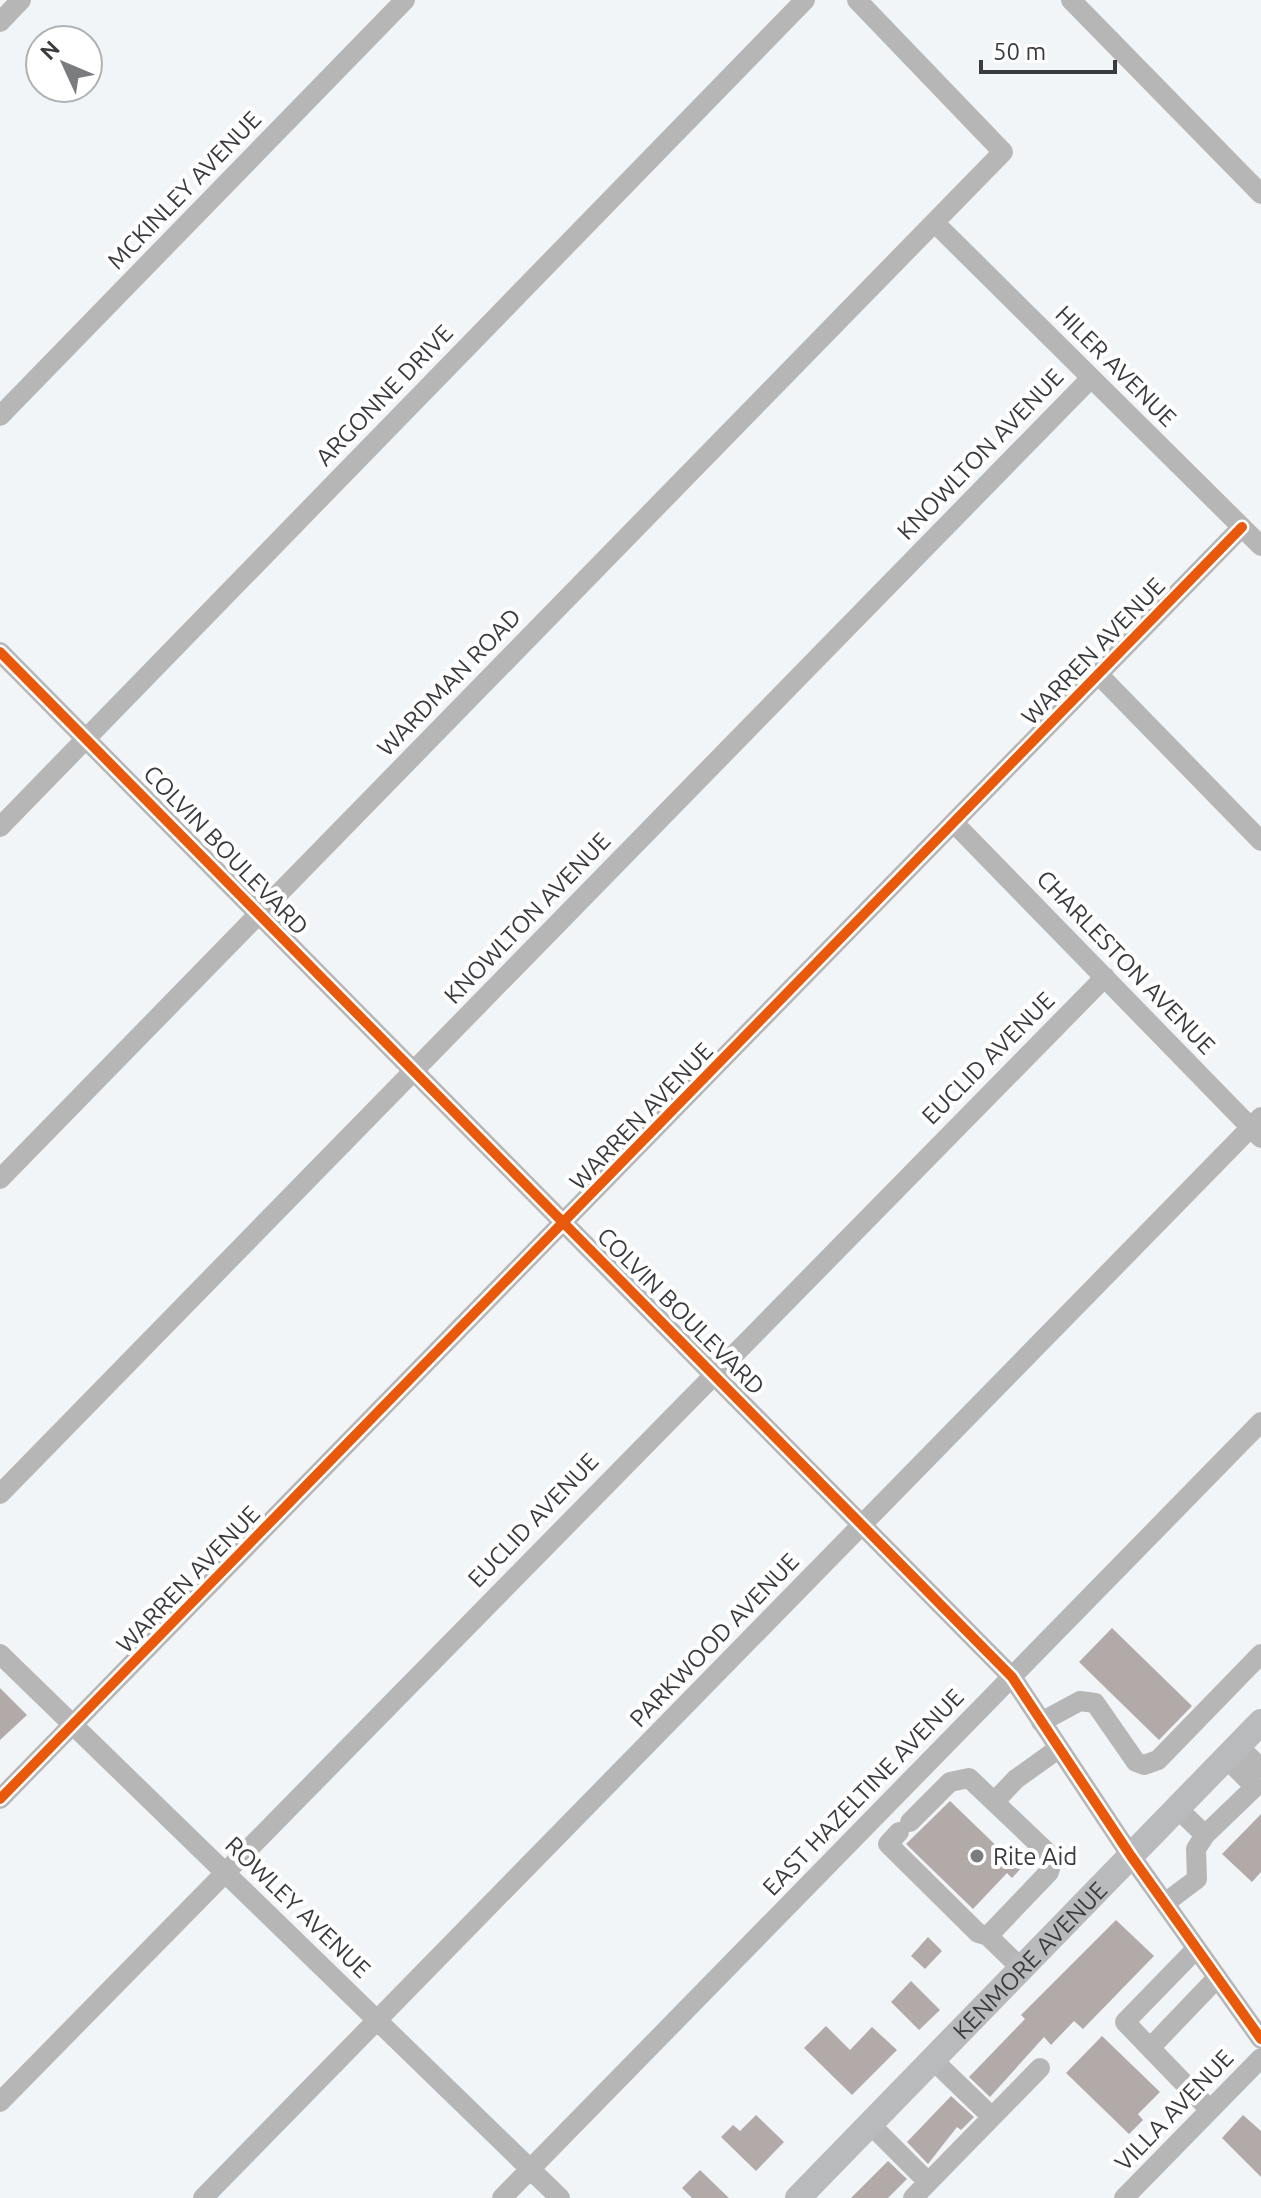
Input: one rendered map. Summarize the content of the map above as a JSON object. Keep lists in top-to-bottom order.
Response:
{
  "streets": {
    "main road": ["KENMORE AVENUE"],
    "street": [
      "MCKINLEY AVENUE",
      "HILER AVENUE",
      "ARGONNE DRIVE",
      "KNOWLTON AVENUE",
      "WARREN AVENUE",
      "WARDMAN ROAD",
      "COLVIN BOULEVARD",
      "CHARLESTON AVENUE",
      "EUCLID AVENUE",
      "PARKWOOD AVENUE",
      "EAST HAZELTINE AVENUE",
      "ROWLEY AVENUE",
      "VILLA AVENUE"
    ]
  },
  "crossings": [
    ["HILER AVENUE", "KNOWLTON AVENUE"],
    ["HILER AVENUE", "WARREN AVENUE"],
    ["HILER AVENUE", "WARDMAN ROAD"],
    ["ARGONNE DRIVE", "COLVIN BOULEVARD"],
    ["KNOWLTON AVENUE", "COLVIN BOULEVARD"],
    ["WARREN AVENUE", "COLVIN BOULEVARD"],
    ["WARREN AVENUE", "CHARLESTON AVENUE"],
    ["WARREN AVENUE", "ROWLEY AVENUE"],
    ["WARDMAN ROAD", "COLVIN BOULEVARD"],
    ["COLVIN BOULEVARD", "EUCLID AVENUE"],
    ["COLVIN BOULEVARD", "PARKWOOD AVENUE"],
    ["COLVIN BOULEVARD", "EAST HAZELTINE AVENUE"],
    ["COLVIN BOULEVARD", "KENMORE AVENUE"],
    ["CHARLESTON AVENUE", "EUCLID AVENUE"],
    ["CHARLESTON AVENUE", "PARKWOOD AVENUE"],
    ["EUCLID AVENUE", "ROWLEY AVENUE"],
    ["PARKWOOD AVENUE", "ROWLEY AVENUE"],
    ["EAST HAZELTINE AVENUE", "ROWLEY AVENUE"]
  ],
  "places": ["Rite Aid"],
  "scale_bar": "50 m",
  "north": "top left"
}
